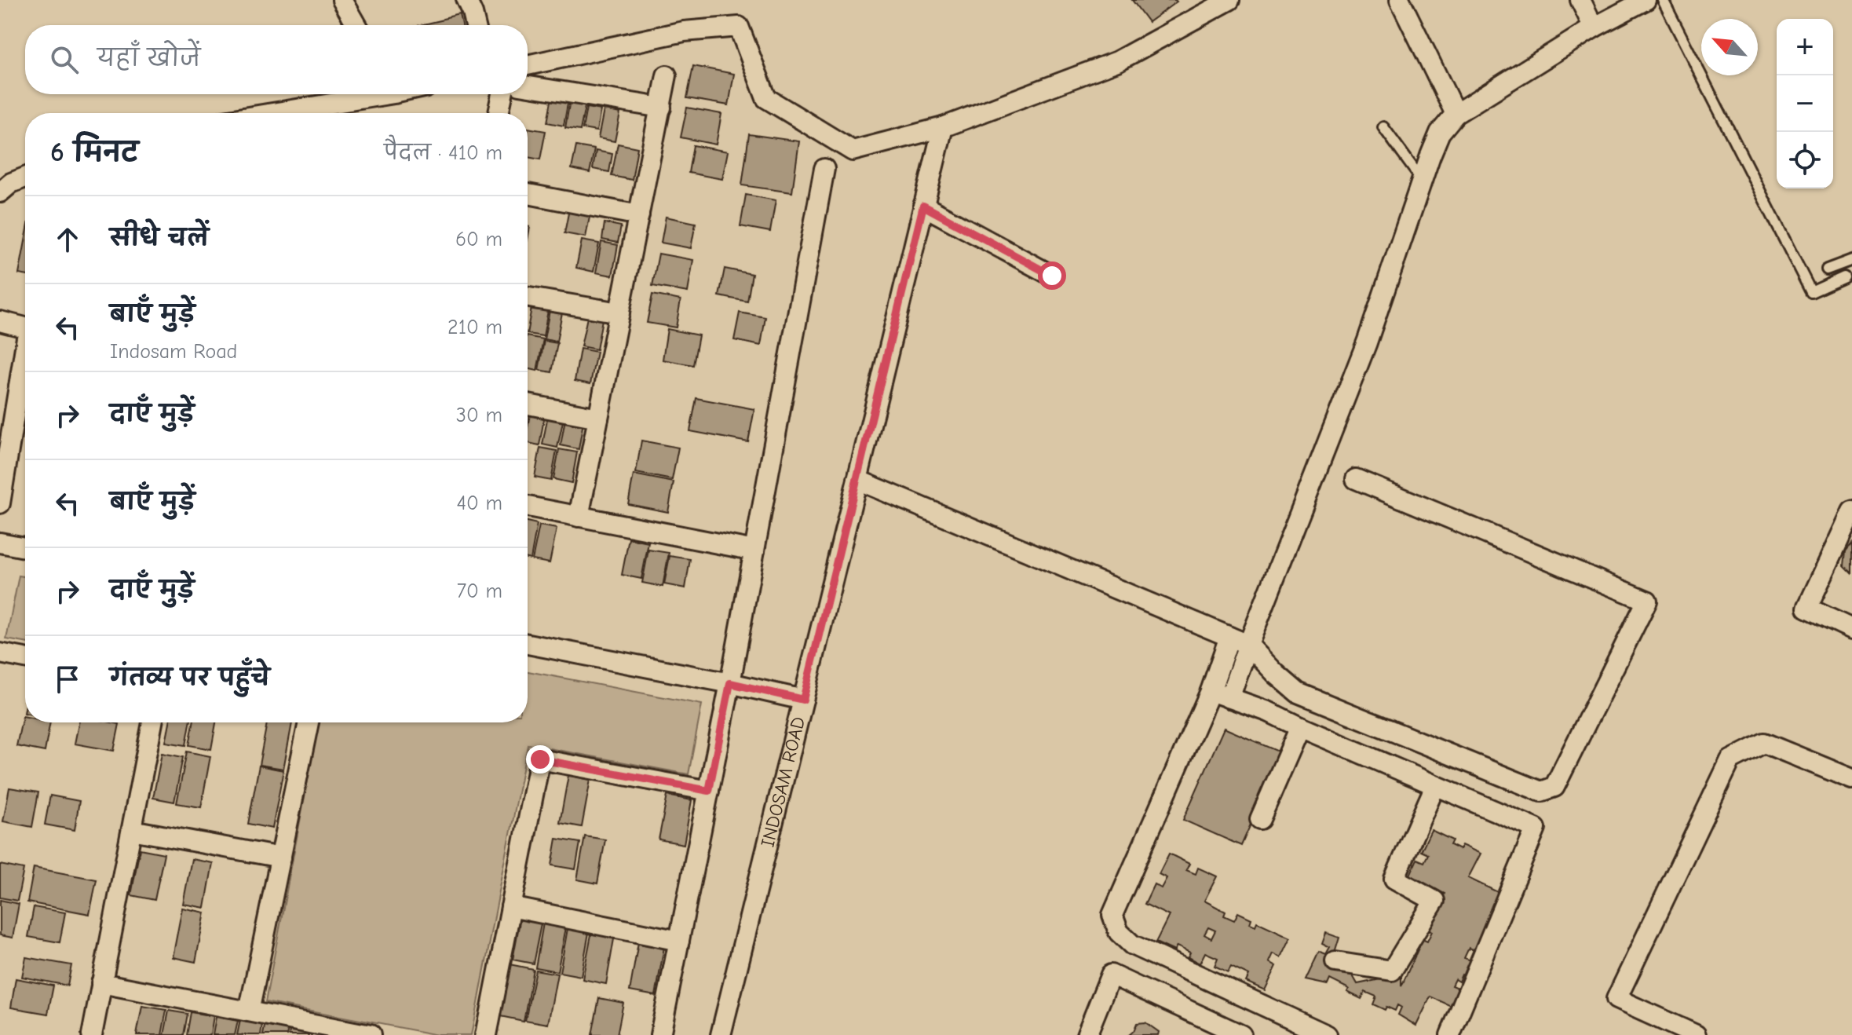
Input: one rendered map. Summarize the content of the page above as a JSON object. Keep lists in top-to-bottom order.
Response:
{
  "streets": {
    "street": ["INDOSAM ROAD"]
  },
  "north": "top left",
  "page": {
    "map_buttons": ["+", "−"],
    "search": "यहाँ खोजें",
    "heading": ["6 मिनट", "पैदल · 410 m"],
    "list": [
      ["सीधे चलें", "60 m"],
      ["बाएँ मुड़ें", "Indosam Road", "210 m"],
      ["दाएँ मुड़ें", "30 m"],
      ["बाएँ मुड़ें", "40 m"],
      ["दाएँ मुड़ें", "70 m"],
      "गंतव्य पर पहुँचे"
    ]
  }
}
